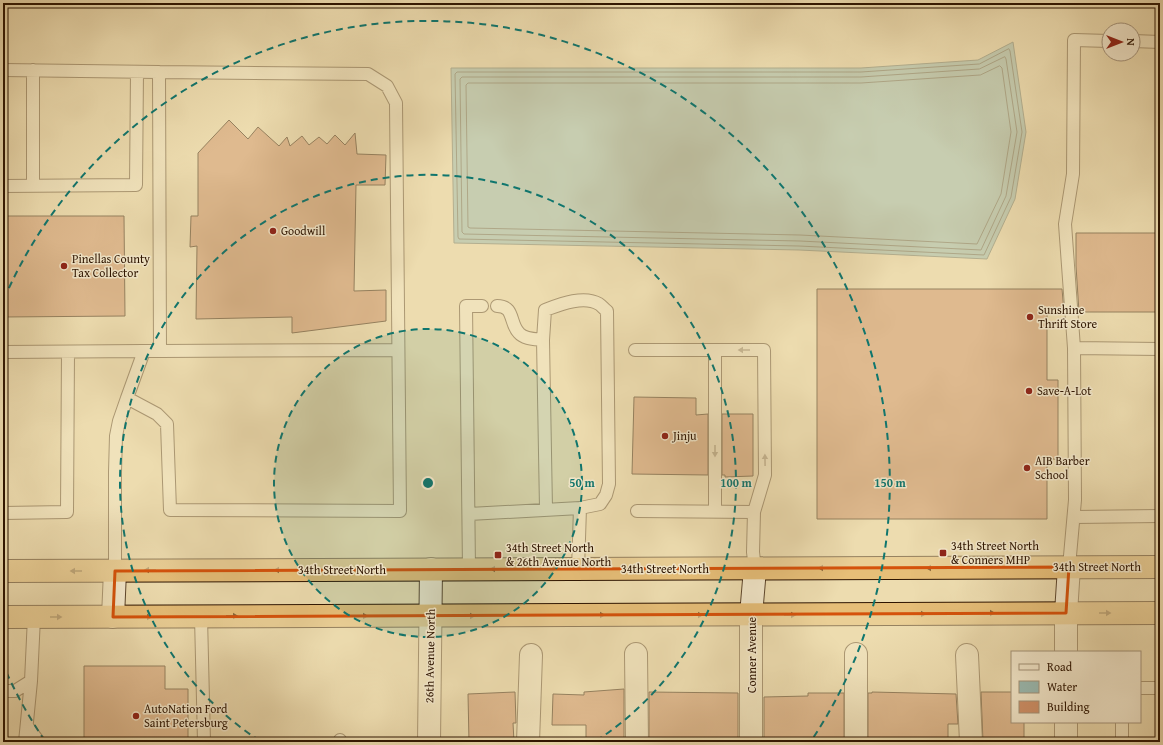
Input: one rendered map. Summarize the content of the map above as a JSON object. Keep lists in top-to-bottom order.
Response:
{
  "streets": {
    "highway": ["34th Street North"],
    "street": ["Conner Avenue", "26th Avenue North"]
  },
  "crossings": [
    ["34th Street North", "Conner Avenue"],
    ["34th Street North", "26th Avenue North"]
  ],
  "places": {
    "other": [
      "Goodwill",
      "Pinellas County Tax Collector",
      "Sunshine Thrift Store",
      "Save-A-Lot",
      "Jinju",
      "AIB Barber School",
      "AutoNation Ford Saint Petersburg"
    ],
    "transit": ["34th Street North & Conners MHP", "34th Street North & 26th Avenue North"]
  },
  "legend": ["Road", "Water", "Building"],
  "north": "right",
  "rings": ["50 m", "100 m", "150 m"]
}
